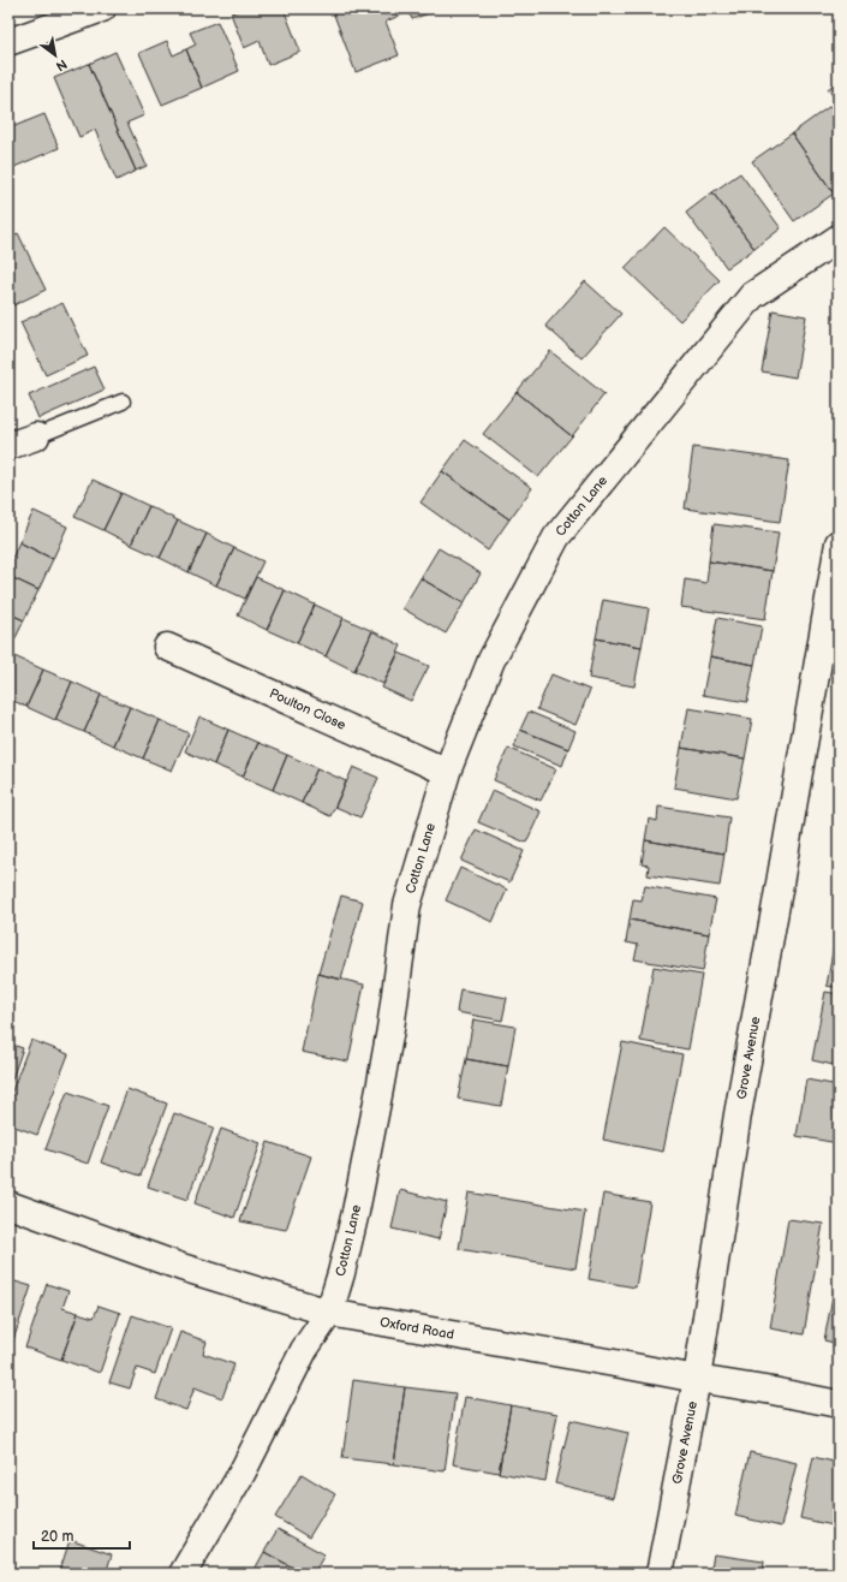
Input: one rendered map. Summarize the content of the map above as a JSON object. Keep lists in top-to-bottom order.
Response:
{
  "streets": {
    "street": [
      "Cotton Lane",
      "Poulton Close",
      "Grove Avenue",
      "Oxford Road"
    ]
  },
  "crossings": [
    ["Cotton Lane", "Poulton Close"],
    ["Cotton Lane", "Oxford Road"],
    ["Grove Avenue", "Oxford Road"]
  ],
  "scale_bar": "20 m",
  "north": "bottom right"
}
